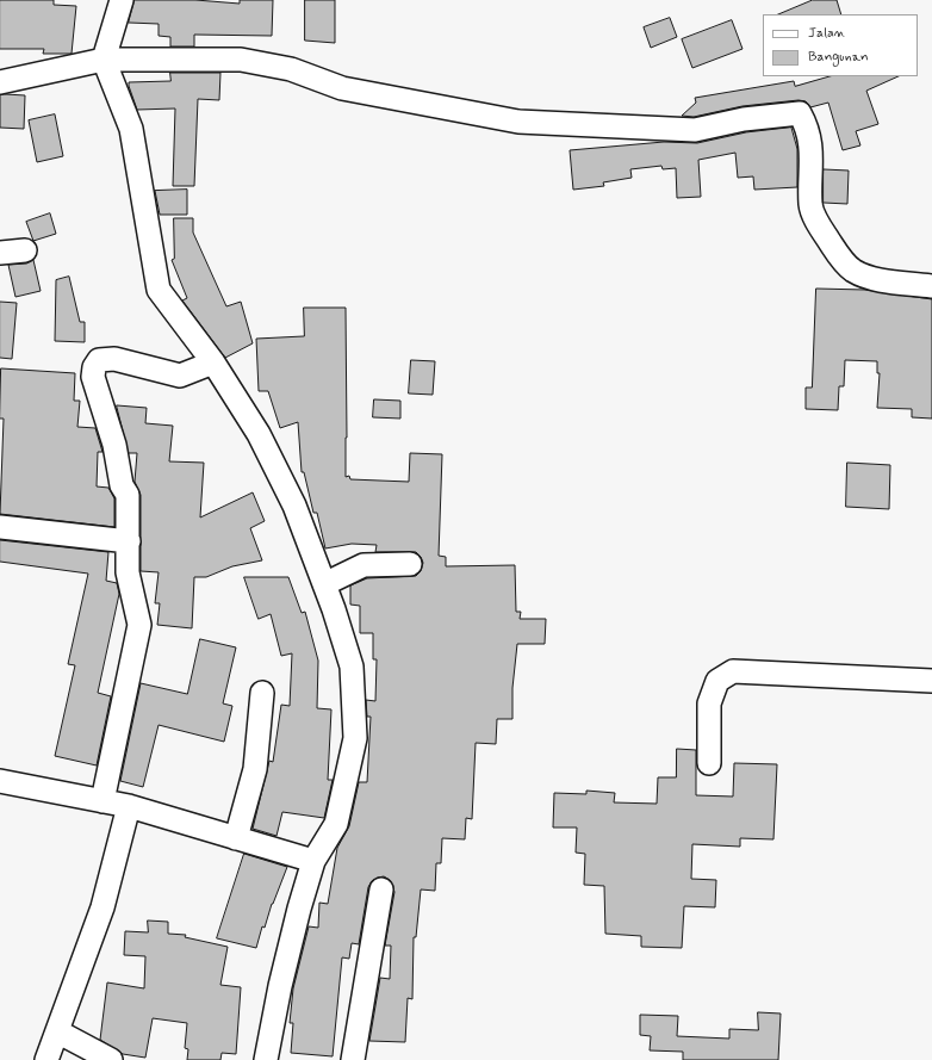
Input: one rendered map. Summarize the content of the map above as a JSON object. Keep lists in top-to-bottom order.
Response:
{
  "legend": ["Jalan", "Bangunan"]
}
